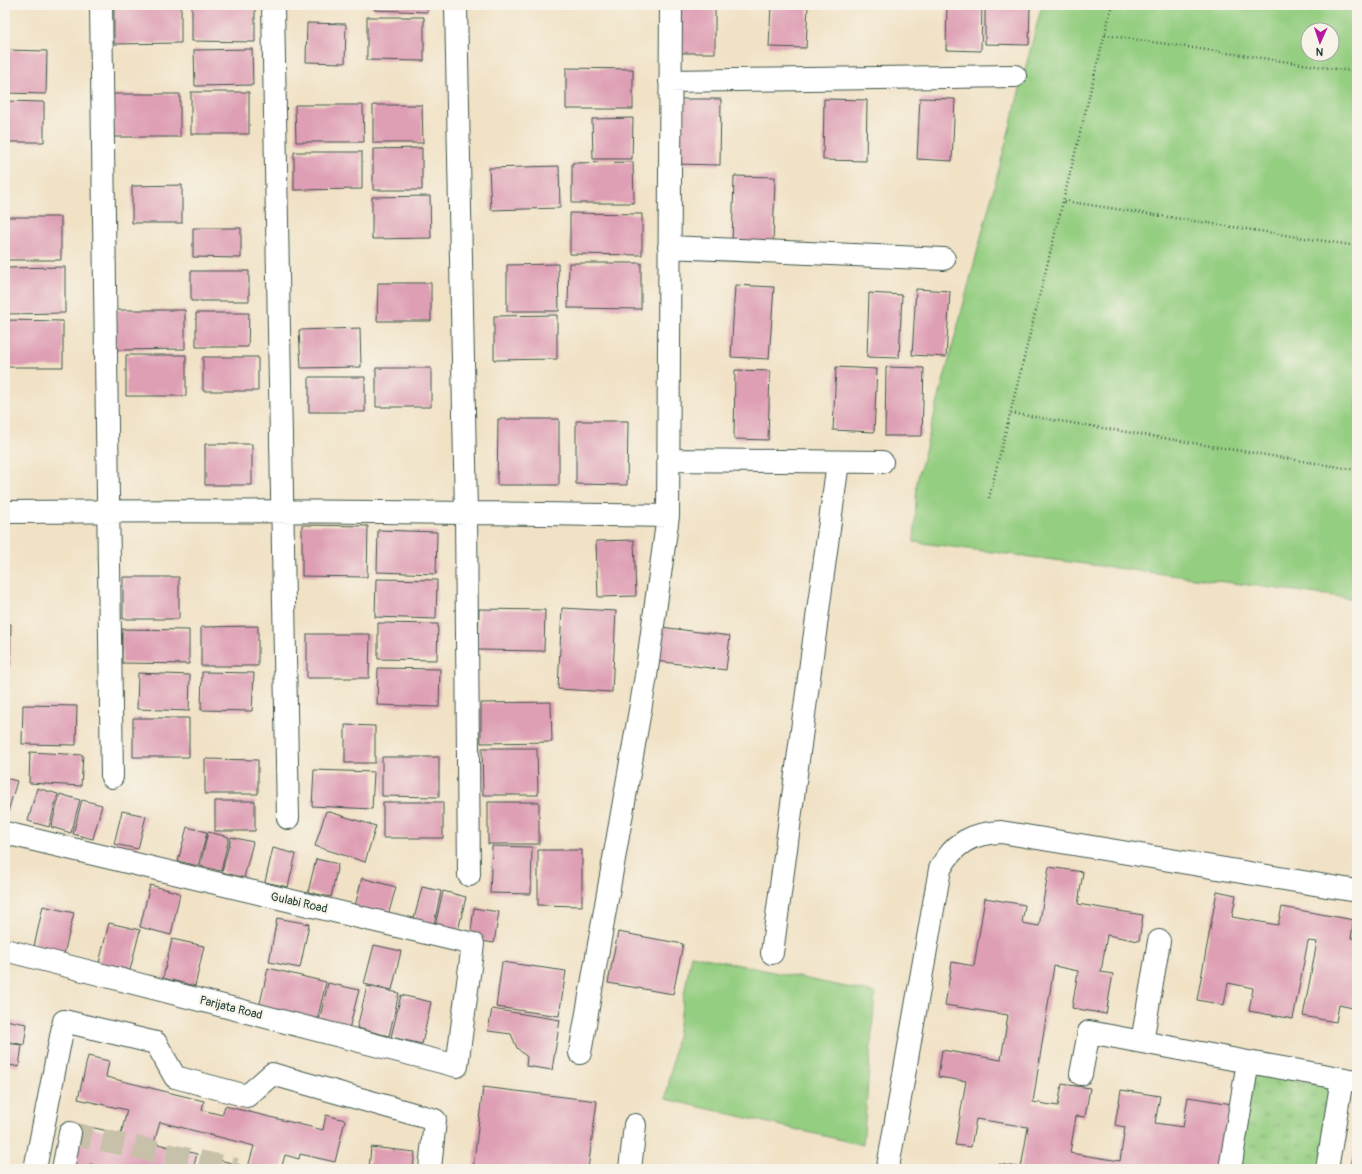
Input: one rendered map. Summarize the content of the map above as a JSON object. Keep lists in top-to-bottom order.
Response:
{
  "streets": {
    "street": ["Gulabi Road", "Parijata Road"]
  },
  "crossings": [
    ["Gulabi Road", "Parijata Road"]
  ],
  "north": "bottom"
}
